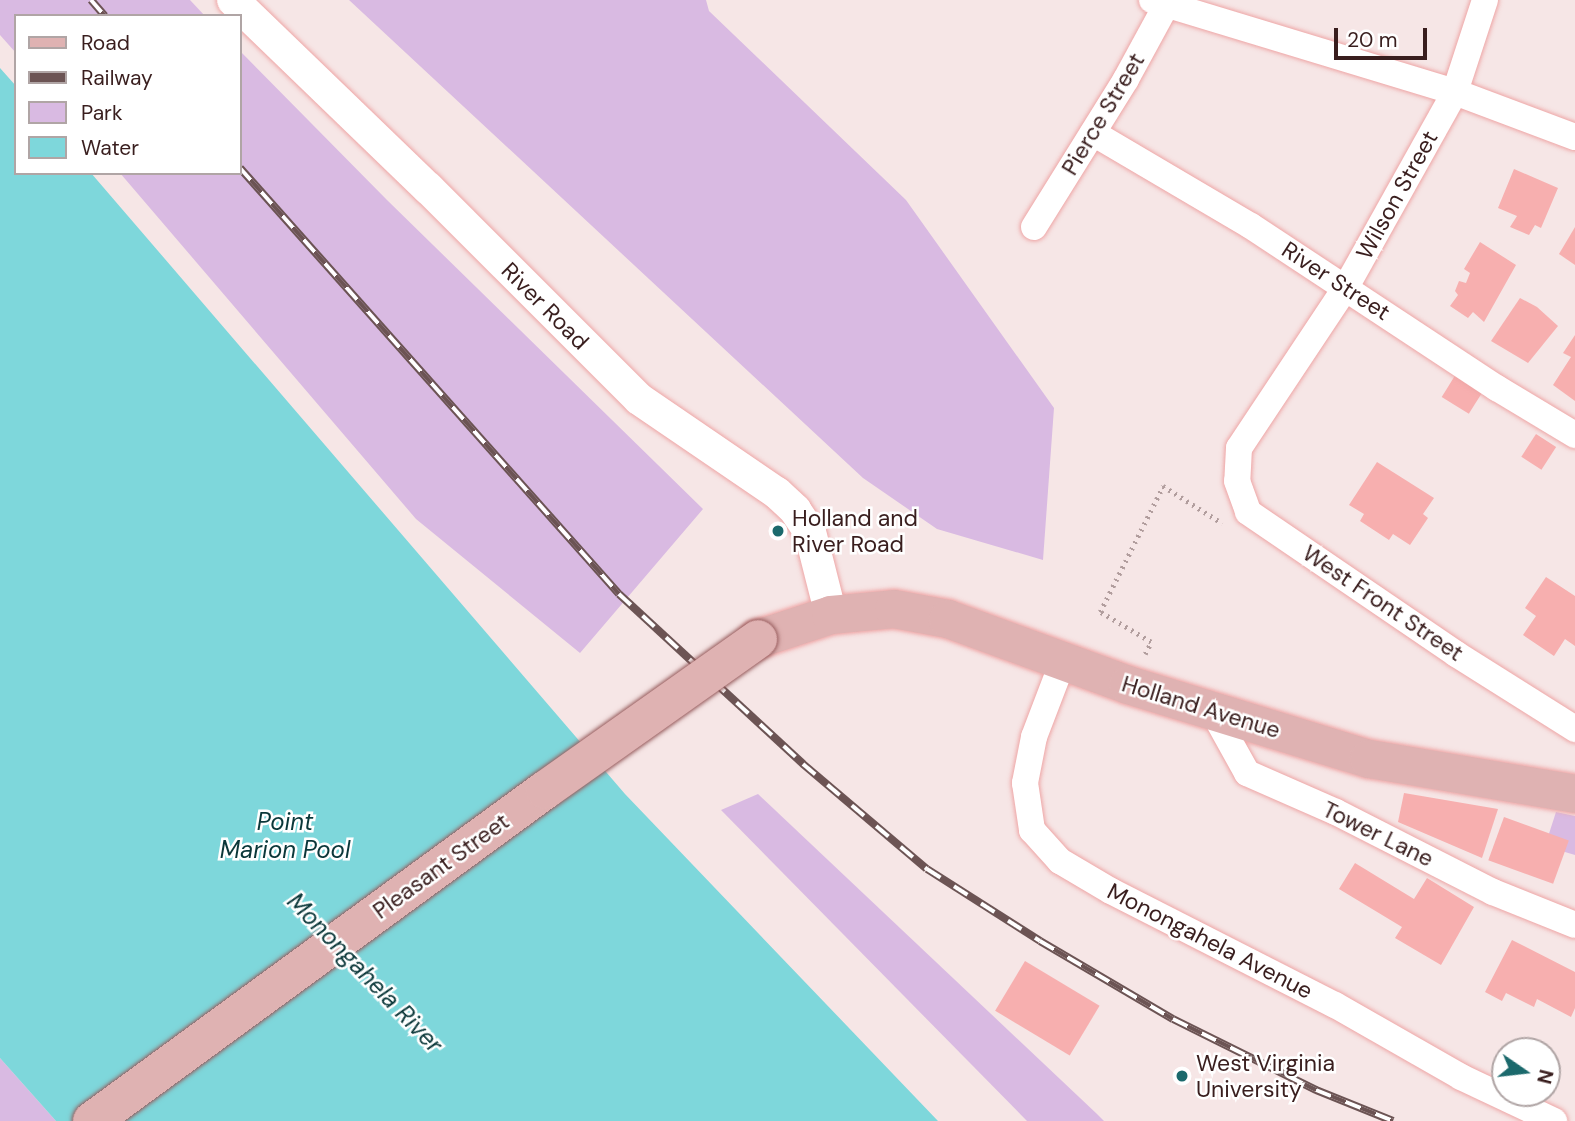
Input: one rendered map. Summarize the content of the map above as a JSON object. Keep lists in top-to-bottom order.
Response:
{
  "streets": {
    "main road": ["Holland Avenue", "Pleasant Street"],
    "street": [
      "Pierce Street",
      "Wilson Street",
      "River Street",
      "River Road",
      "West Front Street",
      "Tower Lane",
      "Monongahela Avenue"
    ]
  },
  "crossings": [
    ["Pierce Street", "River Street"],
    ["Wilson Street", "River Street"],
    ["Wilson Street", "West Front Street"],
    ["River Road", "Holland Avenue"],
    ["River Road", "Pleasant Street"],
    ["Holland Avenue", "Tower Lane"],
    ["Holland Avenue", "Pleasant Street"],
    ["Holland Avenue", "Monongahela Avenue"]
  ],
  "water": ["Point Marion Pool", "Monongahela River"],
  "places": ["Holland and River Road", "West Virginia University"],
  "legend": [
    "Road",
    "Railway",
    "Park",
    "Water"
  ],
  "scale_bar": "20 m",
  "north": "right"
}
